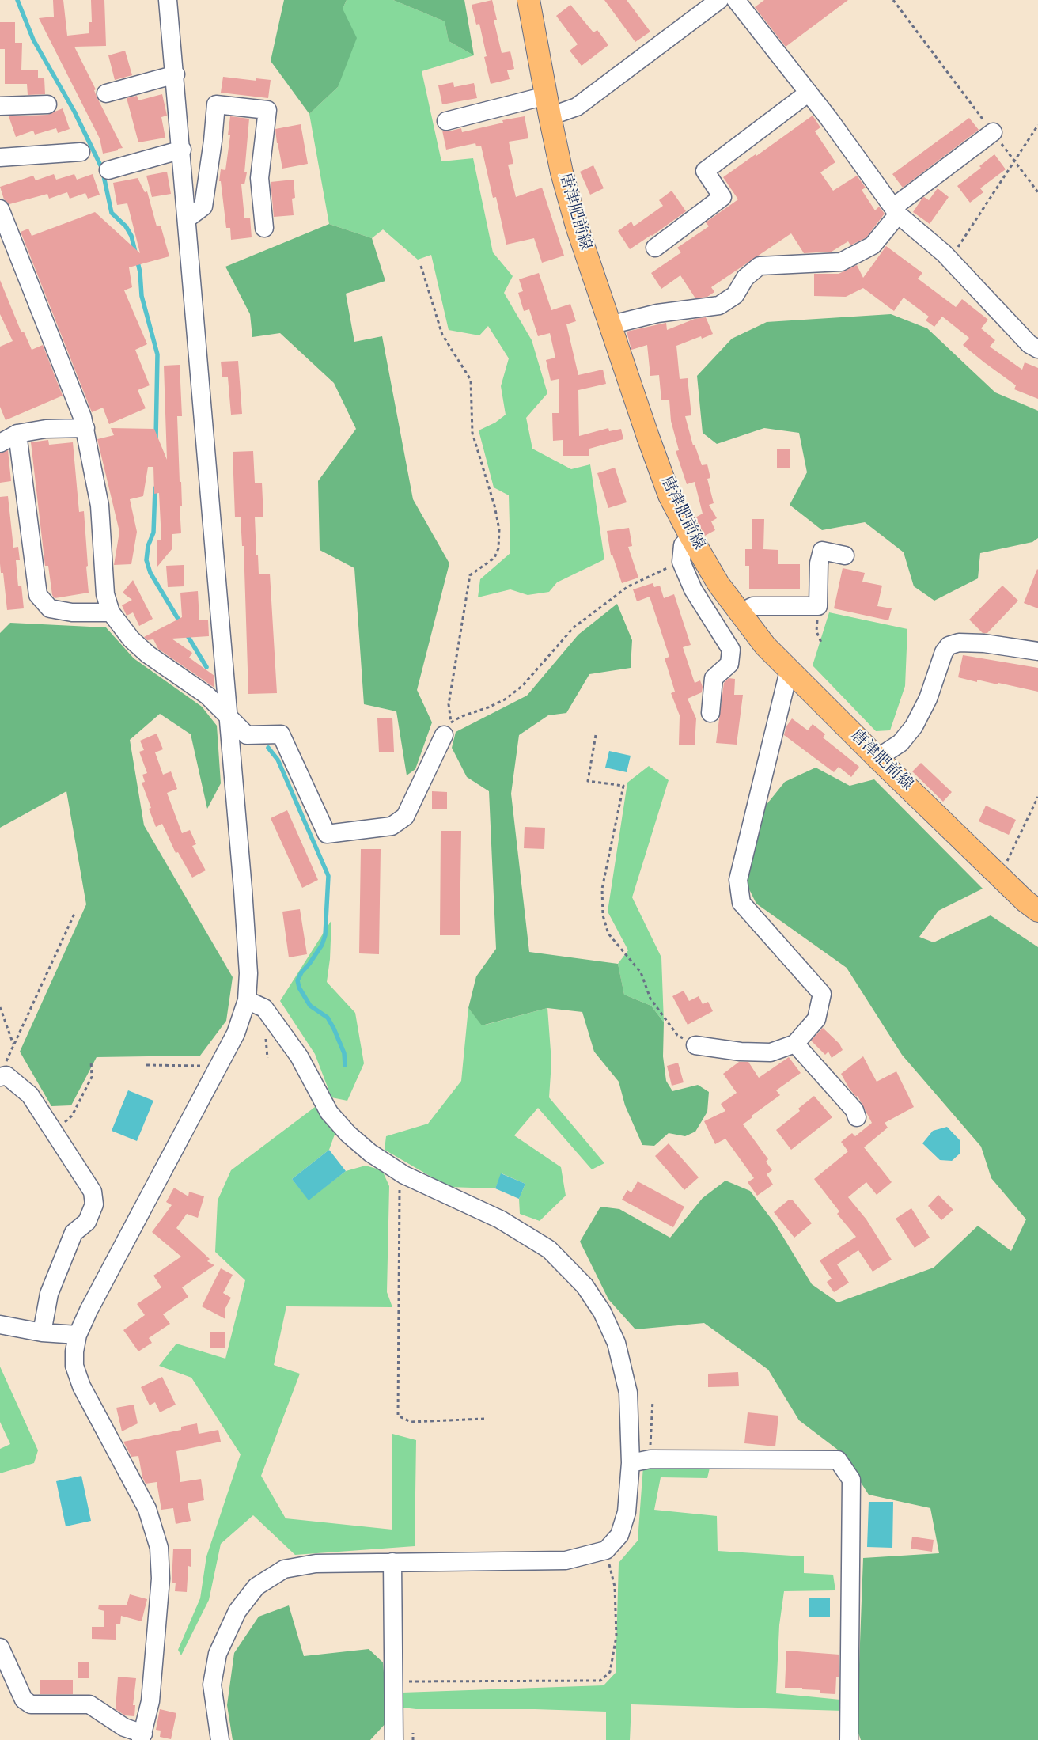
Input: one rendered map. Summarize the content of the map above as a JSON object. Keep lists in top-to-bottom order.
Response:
{
  "streets": {
    "main road": ["唐津肥前線"]
  }
}
